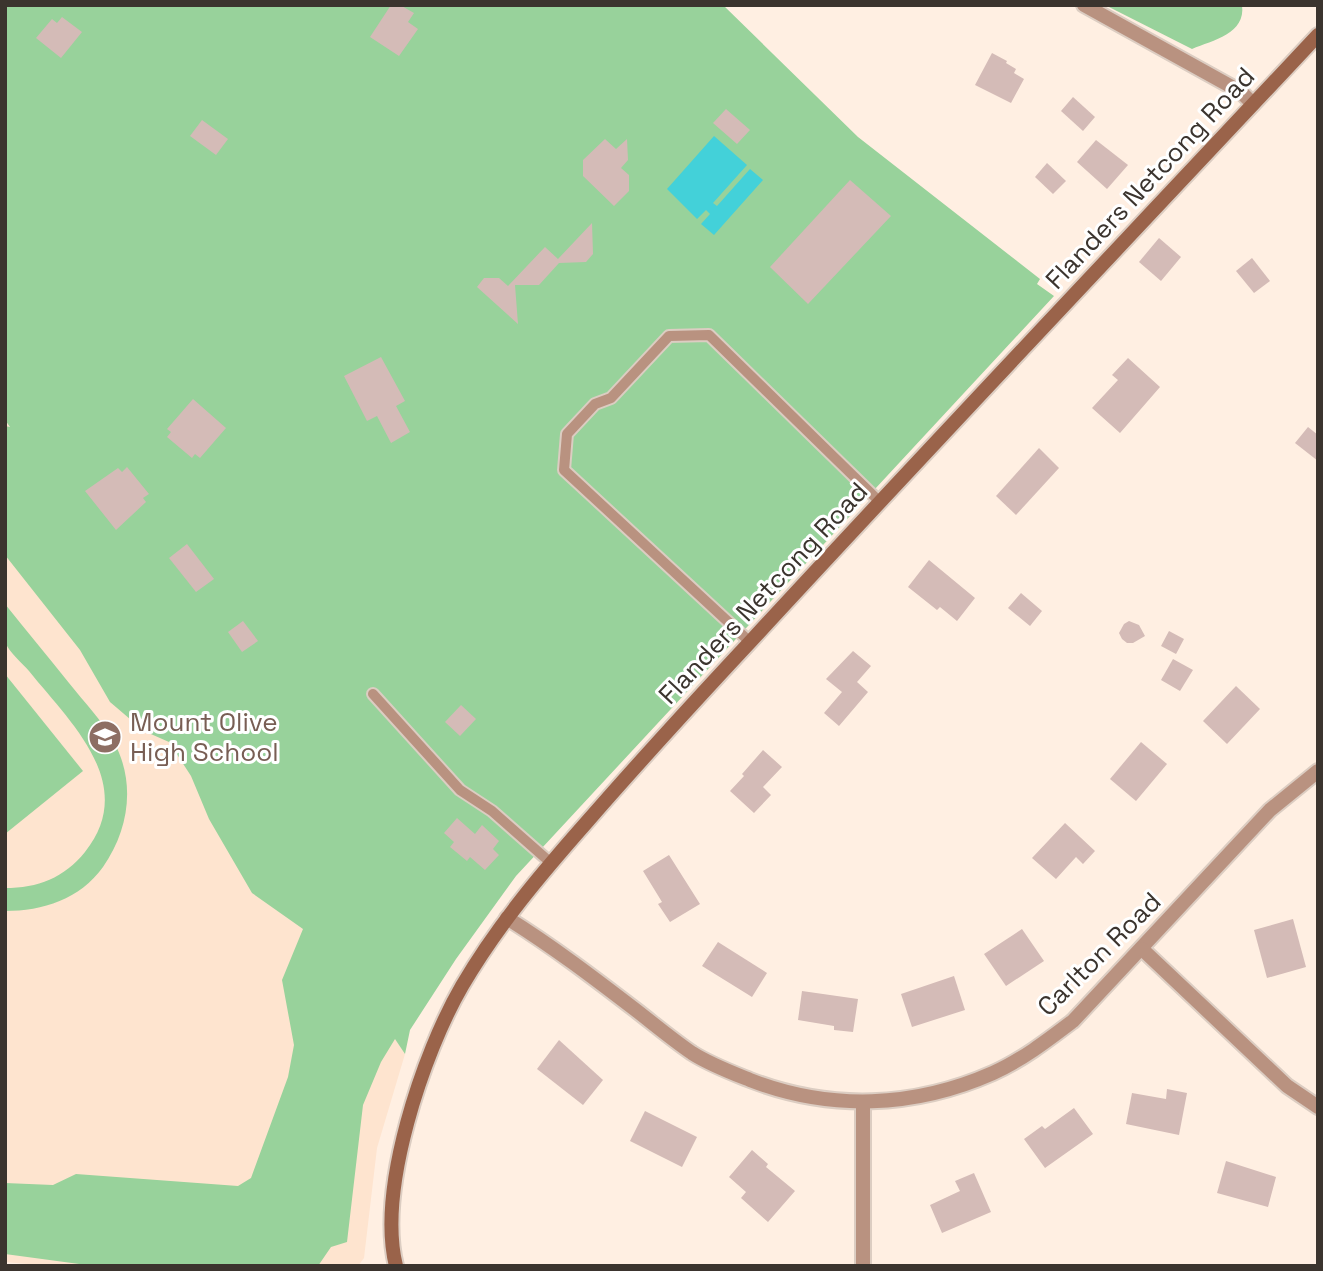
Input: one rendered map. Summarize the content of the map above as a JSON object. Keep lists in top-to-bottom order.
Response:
{
  "streets": {
    "main road": ["Flanders Netcong Road"],
    "street": ["Carlton Road"]
  },
  "crossings": [
    ["Flanders Netcong Road", "Carlton Road"]
  ],
  "places": {
    "school or university": ["Mount Olive High School"]
  }
}
